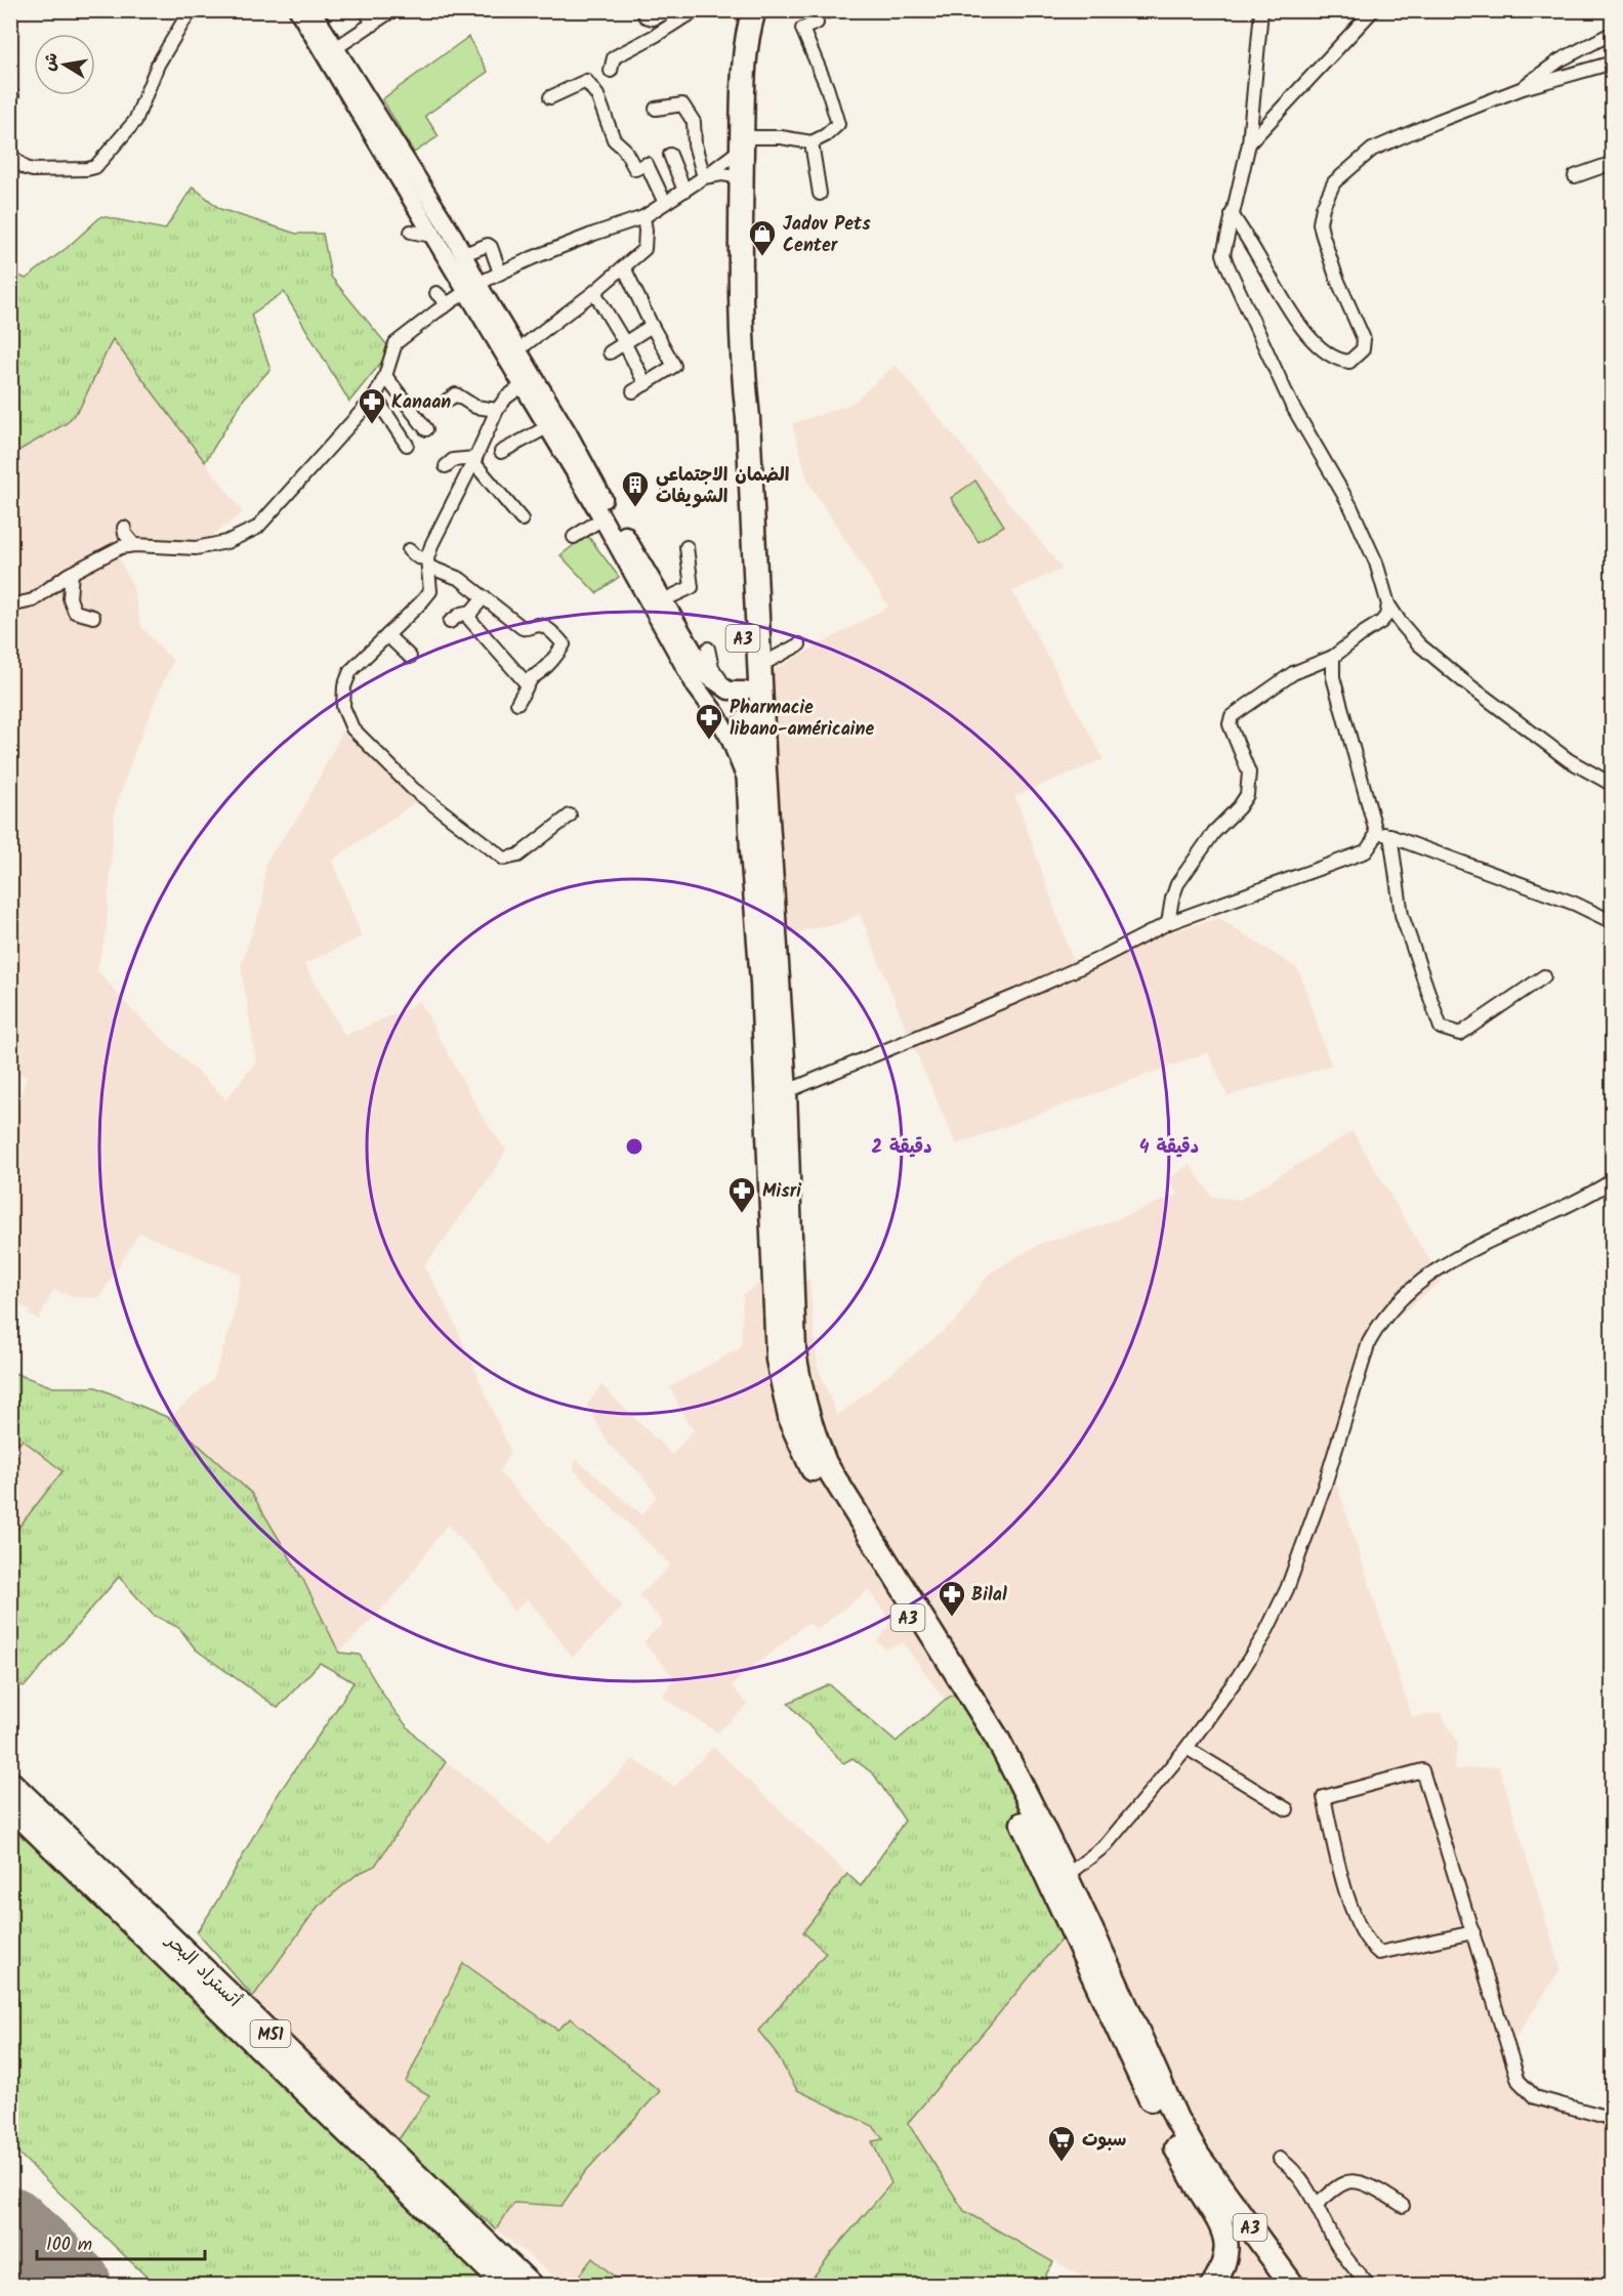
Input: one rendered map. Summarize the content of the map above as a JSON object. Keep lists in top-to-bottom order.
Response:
{
  "streets": {
    "highway": ["A3", "أتستراد البحر", "M51"]
  },
  "places": {
    "shop": ["Jadov Pets Center"],
    "pharmacy": [
      "Kanaan",
      "Pharmacie libano-américaine",
      "Misri",
      "Bilal"
    ],
    "building": ["الضمان الاجتماعي الشويفات"],
    "supermarket": ["سبوت"]
  },
  "scale_bar": "100 m",
  "north": "left",
  "rings": ["2 دقيقة", "4 دقيقة"]
}
